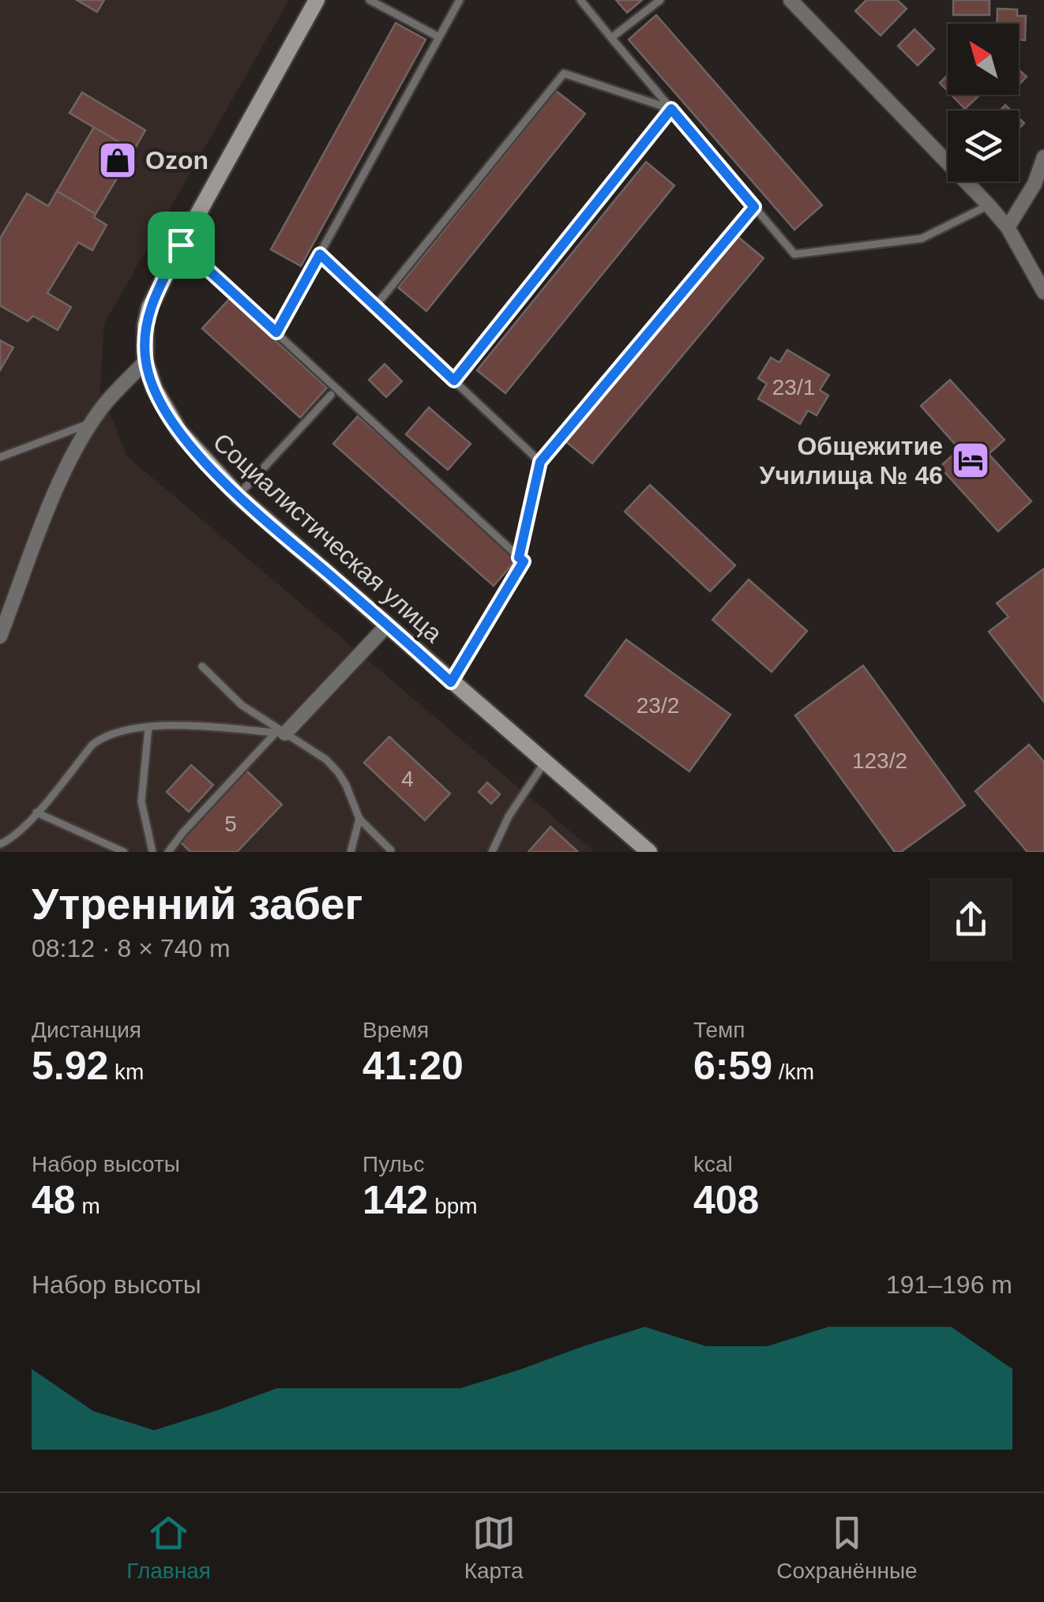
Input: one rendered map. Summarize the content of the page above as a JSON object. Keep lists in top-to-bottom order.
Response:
{
  "streets": {
    "main road": ["Социалистическая улица"]
  },
  "places": {
    "shop": ["Ozon"],
    "hotel": ["Общежитие Училища № 46"]
  },
  "house_numbers": [
    "23/1",
    "23/2",
    "123/2",
    "4",
    "5"
  ],
  "north": "top left",
  "page": {
    "heading": ["Утренний забег", "08:12 · 8 × 740 m"],
    "stats": [
      ["Дистанция", "5.92 km"],
      ["Время", "41:20"],
      ["Темп", "6:59 /km"],
      ["Набор высоты", "48 m"],
      ["Пульс", "142 bpm"],
      ["kcal", "408"]
    ],
    "chart": ["Набор высоты", "191–196 m"],
    "tabs": ["Главная", "Карта", "Сохранённые"]
  }
}
